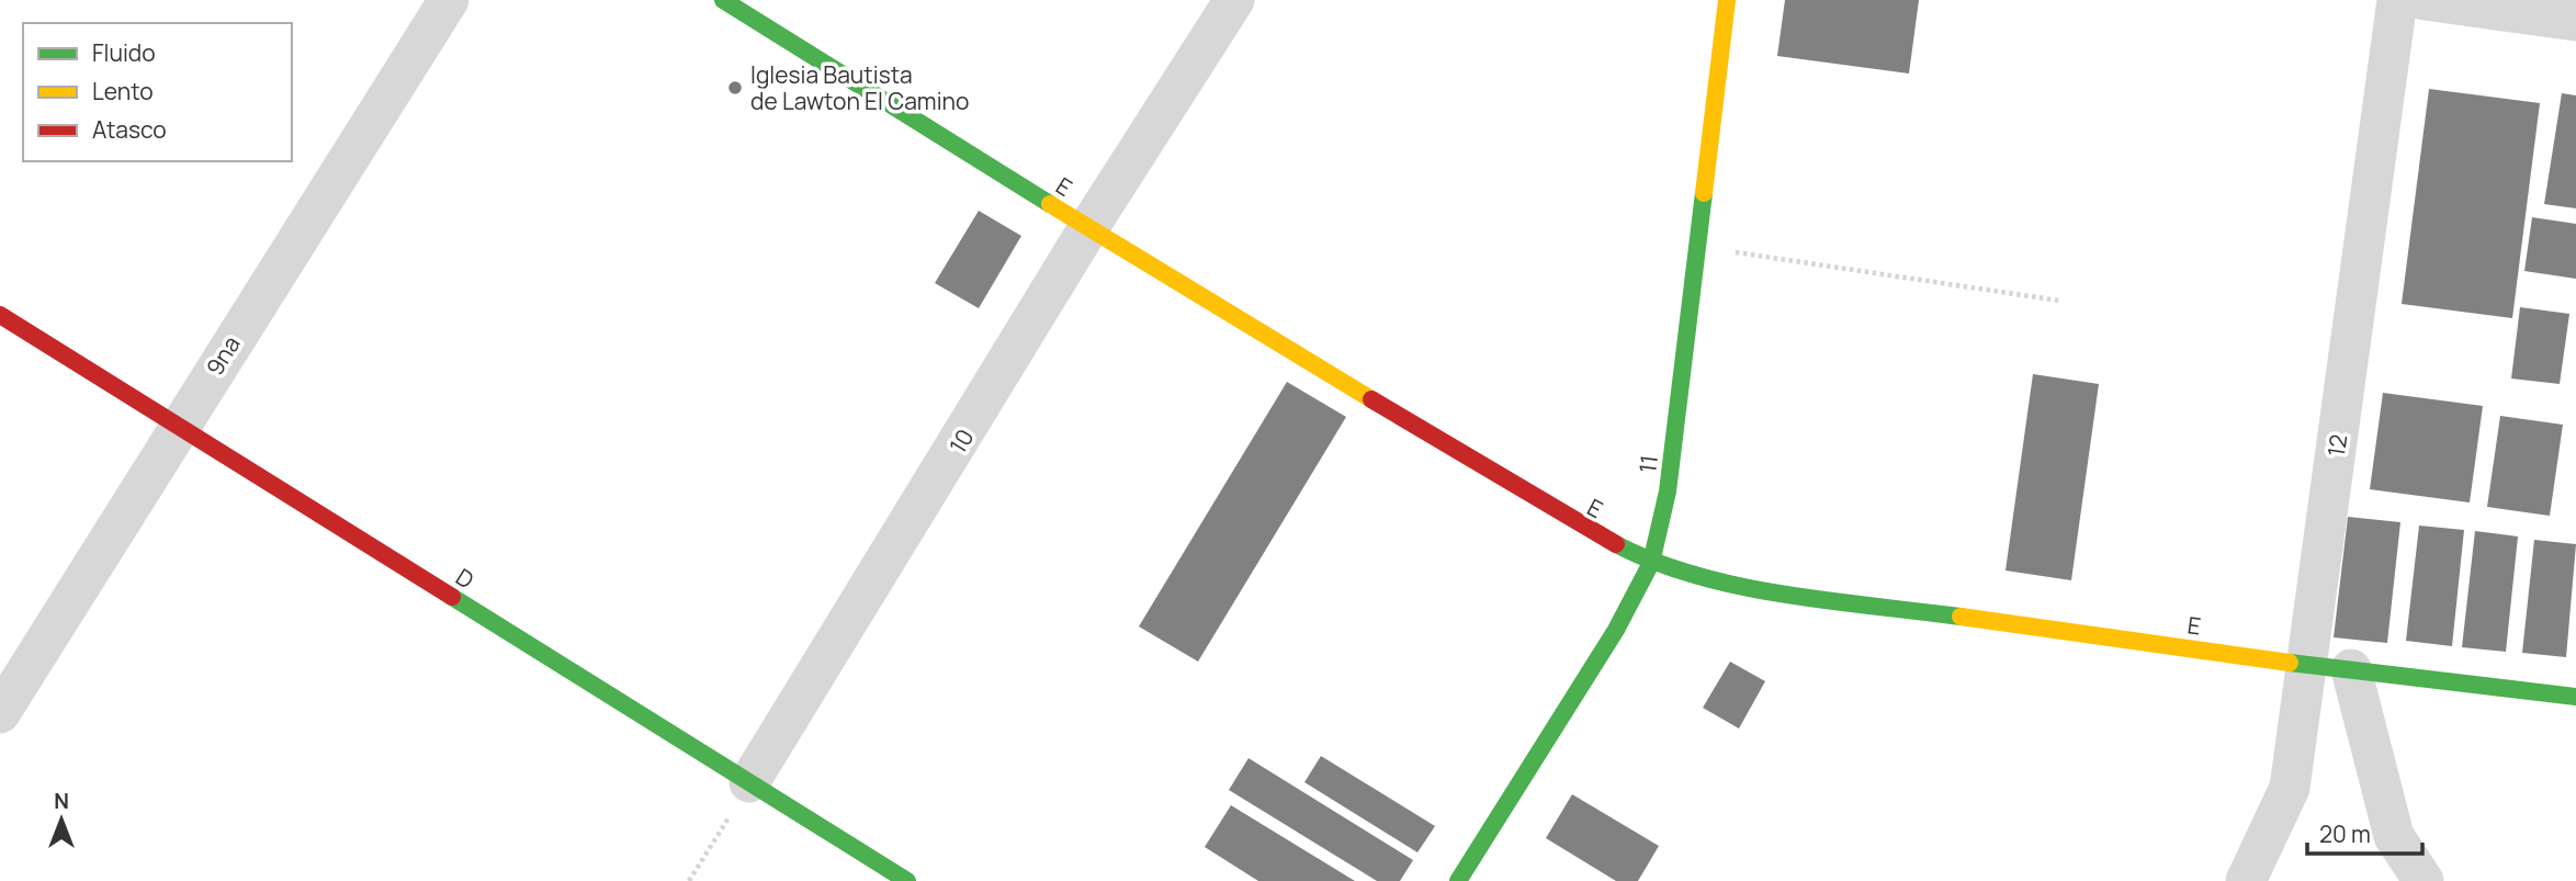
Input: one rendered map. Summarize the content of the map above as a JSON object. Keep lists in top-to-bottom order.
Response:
{
  "streets": {
    "street": [
      "E",
      "9na",
      "10",
      "12",
      "11",
      "D"
    ]
  },
  "crossings": [
    ["E", "10"],
    ["E", "12"],
    ["E", "11"],
    ["9na", "D"],
    ["10", "D"]
  ],
  "places": ["Iglesia Bautista de Lawton El Camino"],
  "legend": ["Fluido", "Lento", "Atasco"],
  "scale_bar": "20 m",
  "north": "top"
}
